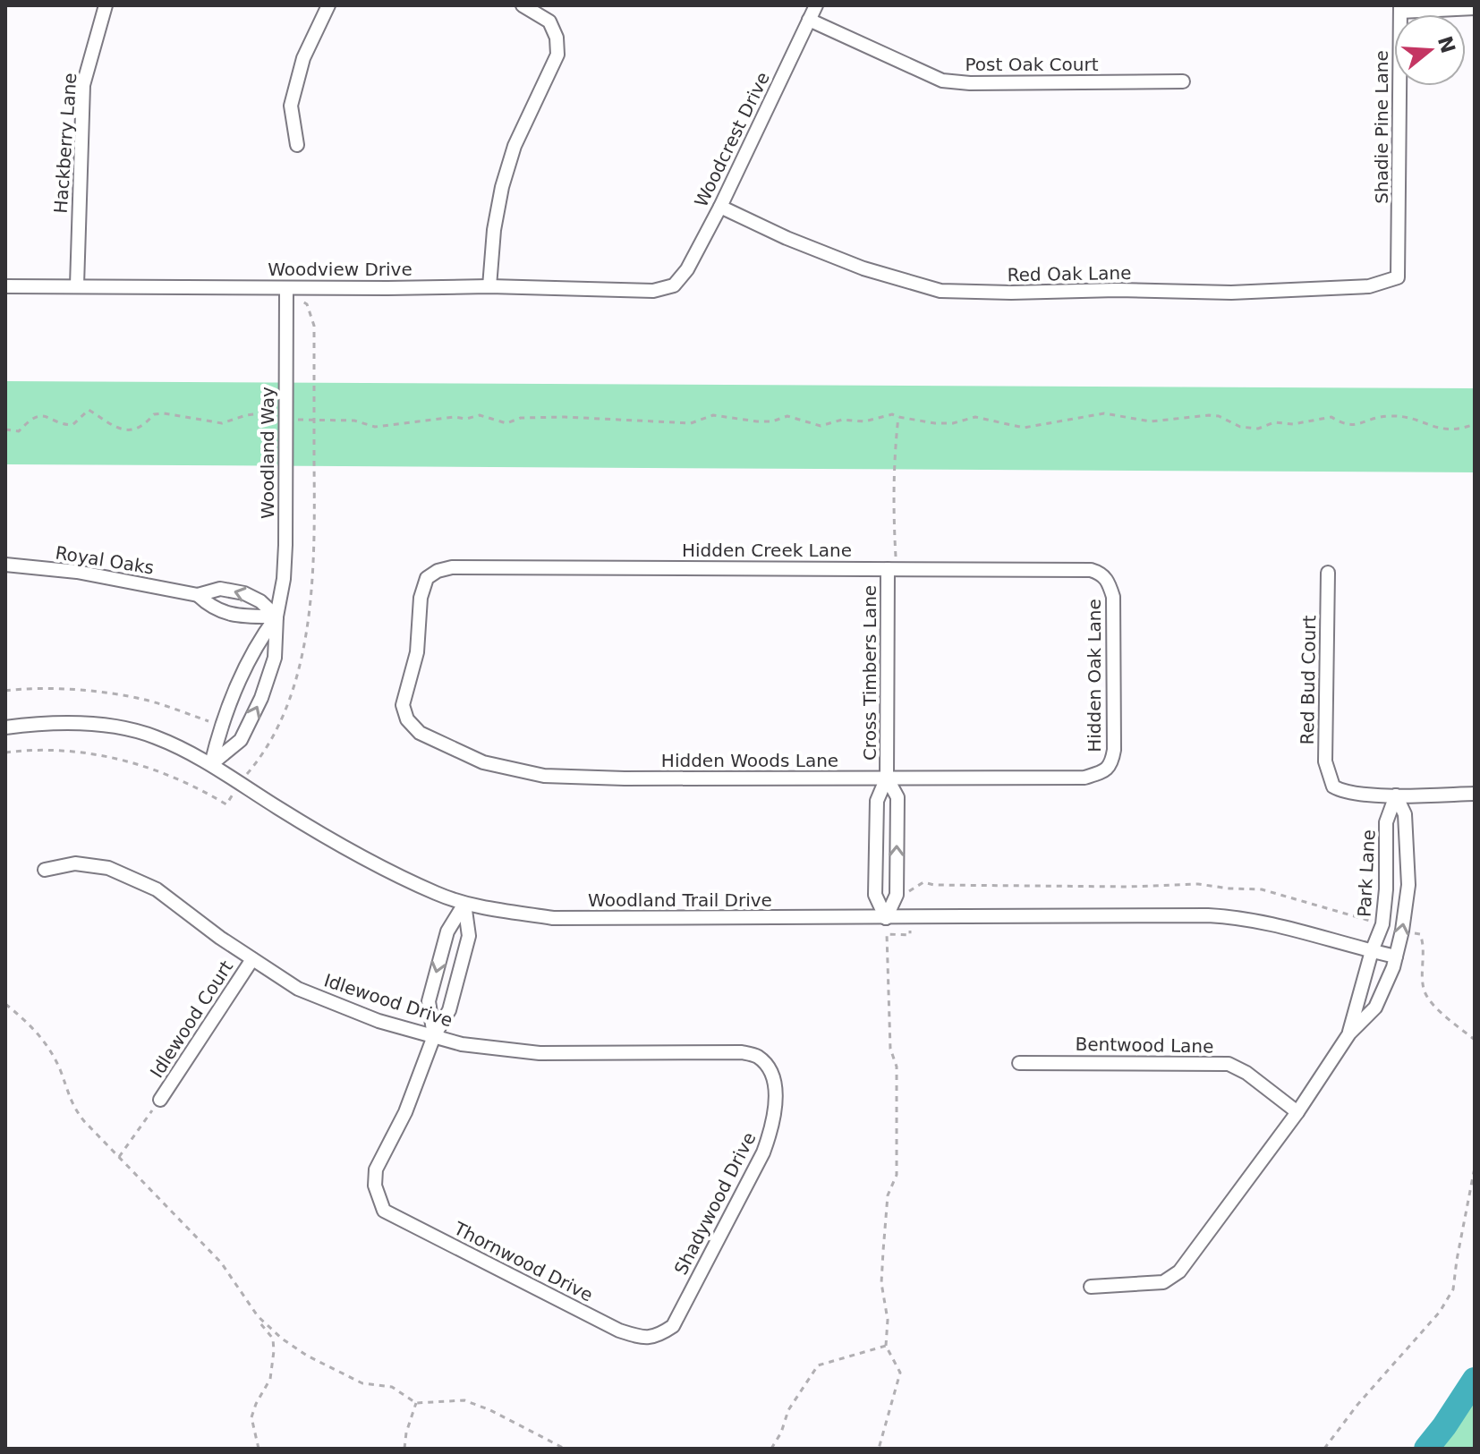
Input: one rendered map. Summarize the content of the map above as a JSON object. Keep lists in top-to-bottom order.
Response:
{
  "streets": {
    "street": [
      "Post Oak Court",
      "Shadie Pine Lane",
      "Woodcrest Drive",
      "Hackberry Lane",
      "Woodview Drive",
      "Red Oak Lane",
      "Woodland Way",
      "Hidden Creek Lane",
      "Royal Oaks",
      "Cross Timbers Lane",
      "Hidden Oak Lane",
      "Red Bud Court",
      "Hidden Woods Lane",
      "Park Lane",
      "Woodland Trail Drive",
      "Idlewood Drive",
      "Idlewood Court",
      "Bentwood Lane",
      "Shadywood Drive",
      "Thornwood Drive"
    ]
  },
  "crossings": [
    ["Post Oak Court", "Woodcrest Drive"],
    ["Shadie Pine Lane", "Red Oak Lane"],
    ["Woodcrest Drive", "Woodview Drive"],
    ["Woodcrest Drive", "Red Oak Lane"],
    ["Hackberry Lane", "Woodview Drive"],
    ["Woodview Drive", "Woodland Way"],
    ["Woodland Way", "Royal Oaks"],
    ["Woodland Way", "Woodland Trail Drive"],
    ["Hidden Creek Lane", "Cross Timbers Lane"],
    ["Hidden Creek Lane", "Hidden Oak Lane"],
    ["Hidden Creek Lane", "Hidden Woods Lane"],
    ["Cross Timbers Lane", "Hidden Woods Lane"],
    ["Cross Timbers Lane", "Woodland Trail Drive"],
    ["Hidden Oak Lane", "Hidden Woods Lane"],
    ["Red Bud Court", "Park Lane"],
    ["Park Lane", "Woodland Trail Drive"],
    ["Park Lane", "Bentwood Lane"],
    ["Idlewood Drive", "Idlewood Court"],
    ["Idlewood Drive", "Shadywood Drive"],
    ["Idlewood Drive", "Thornwood Drive"],
    ["Shadywood Drive", "Thornwood Drive"]
  ],
  "north": "right"
}
